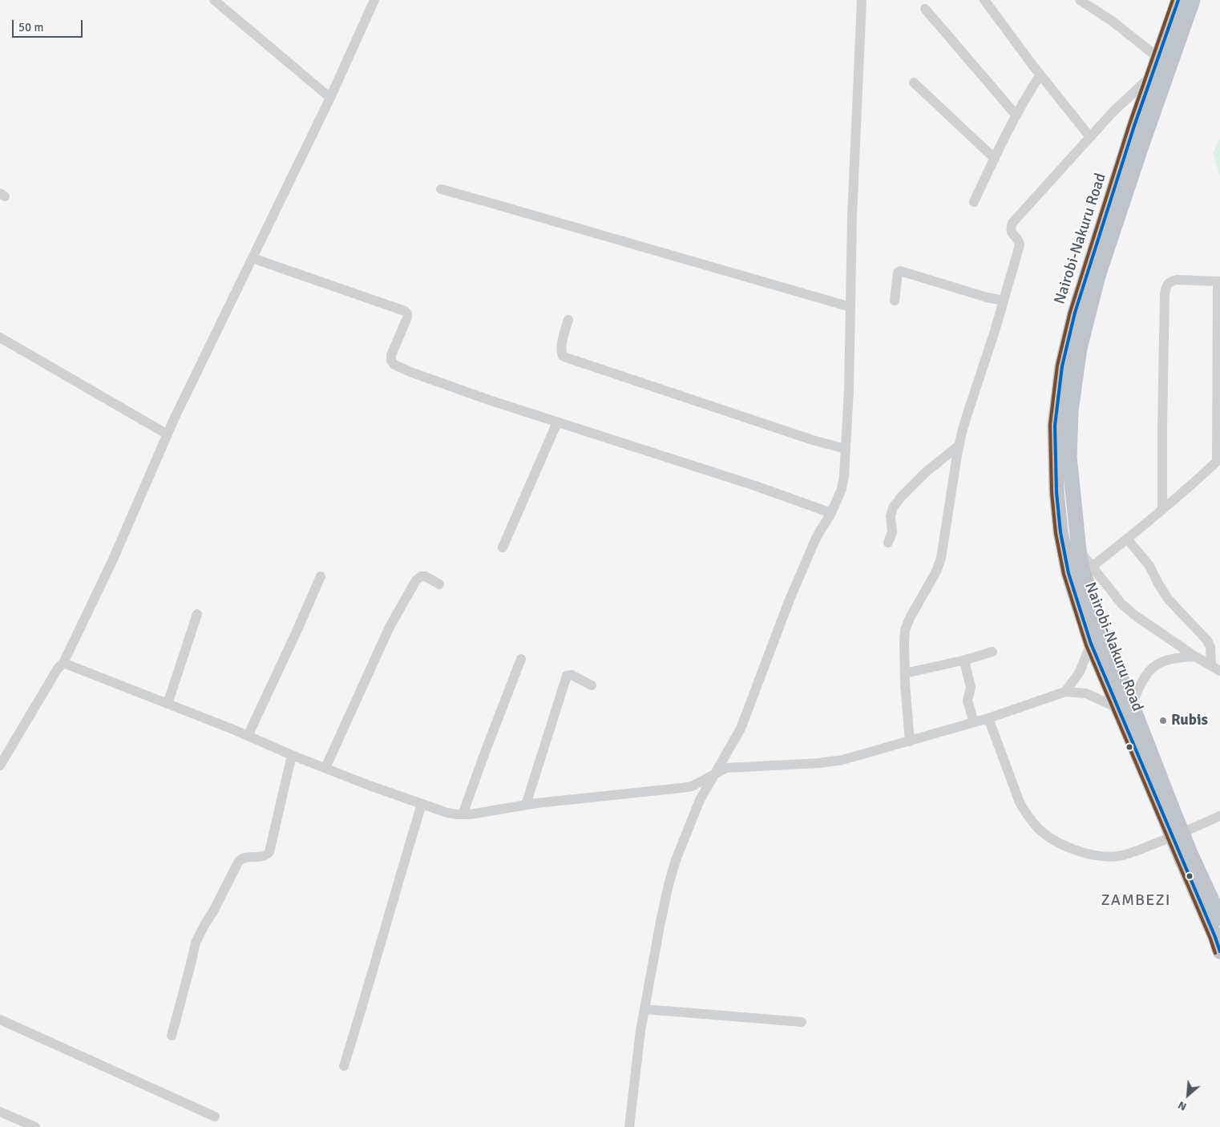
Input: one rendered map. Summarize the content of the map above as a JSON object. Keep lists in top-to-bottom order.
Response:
{
  "streets": {
    "highway": ["Nairobi-Nakuru Road"]
  },
  "districts": ["ZAMBEZI"],
  "places": ["Rubis"],
  "scale_bar": "50 m",
  "north": "bottom left"
}
